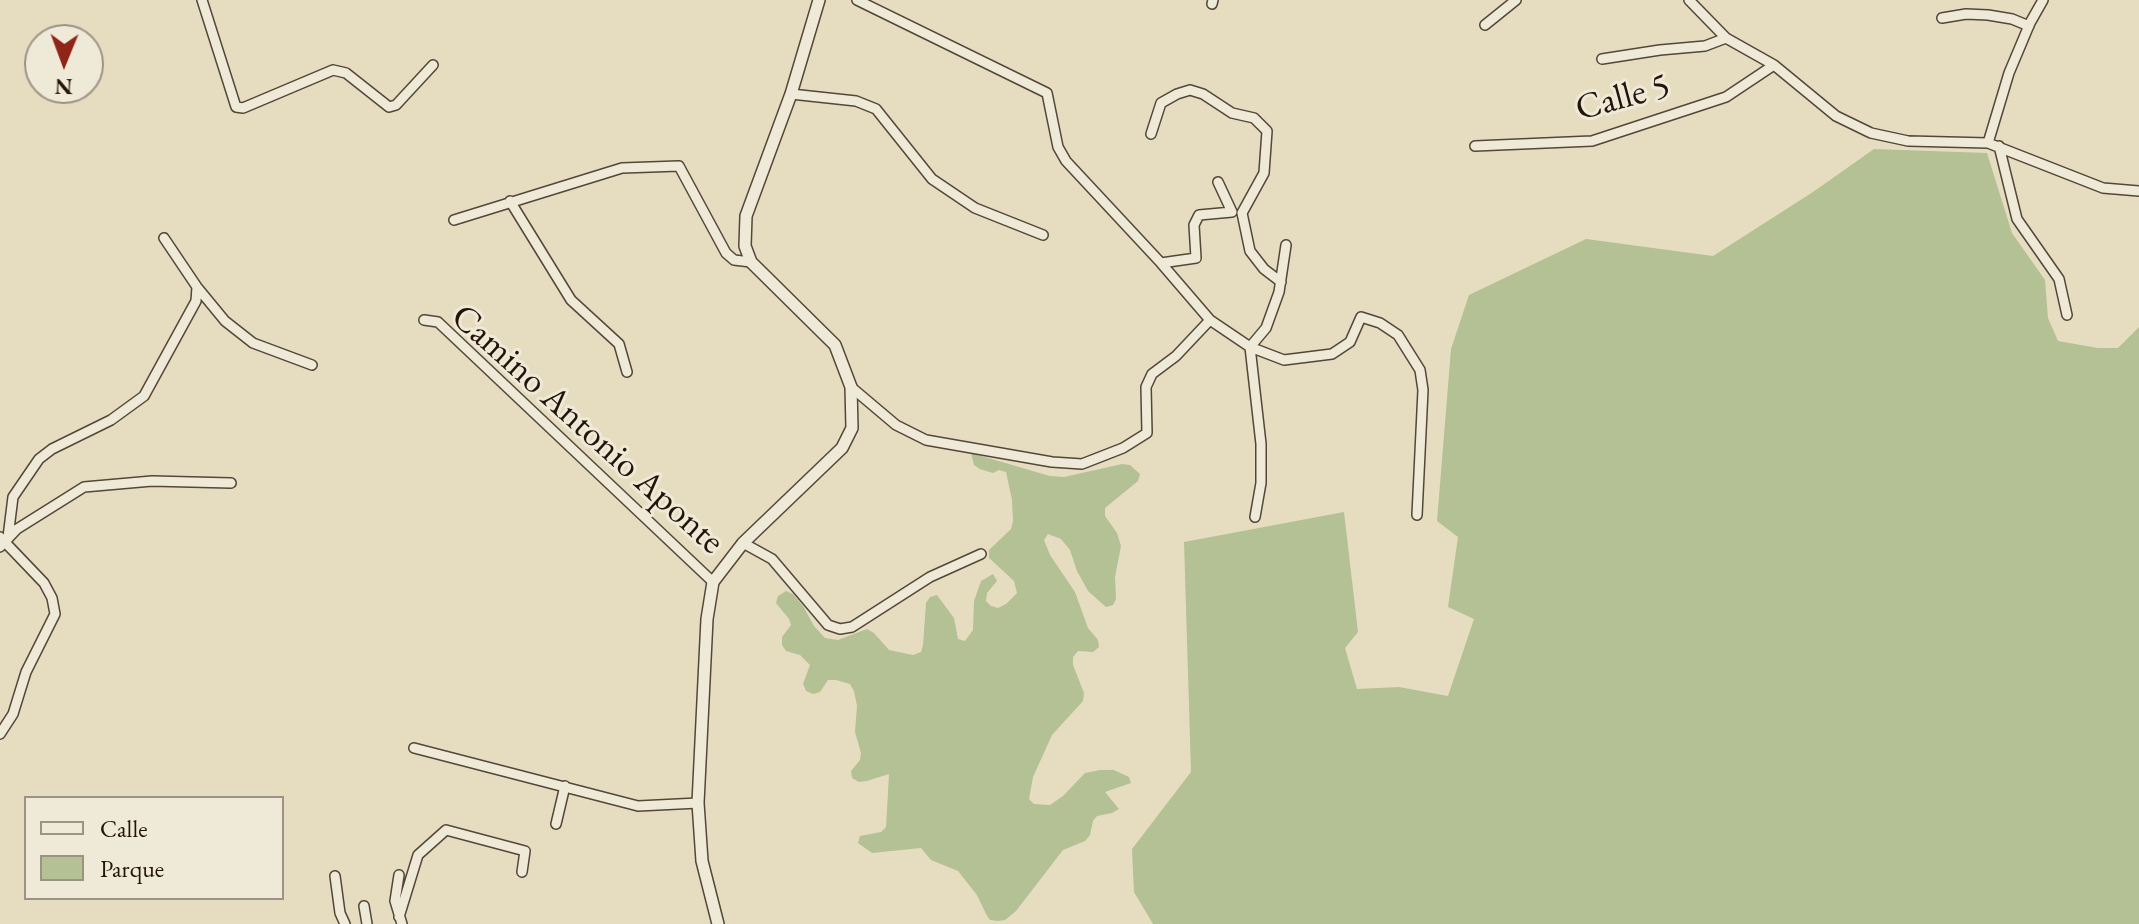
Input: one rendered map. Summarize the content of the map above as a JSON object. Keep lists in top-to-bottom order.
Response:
{
  "streets": {
    "street": ["Calle 5", "Camino Antonio Aponte"]
  },
  "legend": ["Calle", "Parque"],
  "north": "bottom"
}
